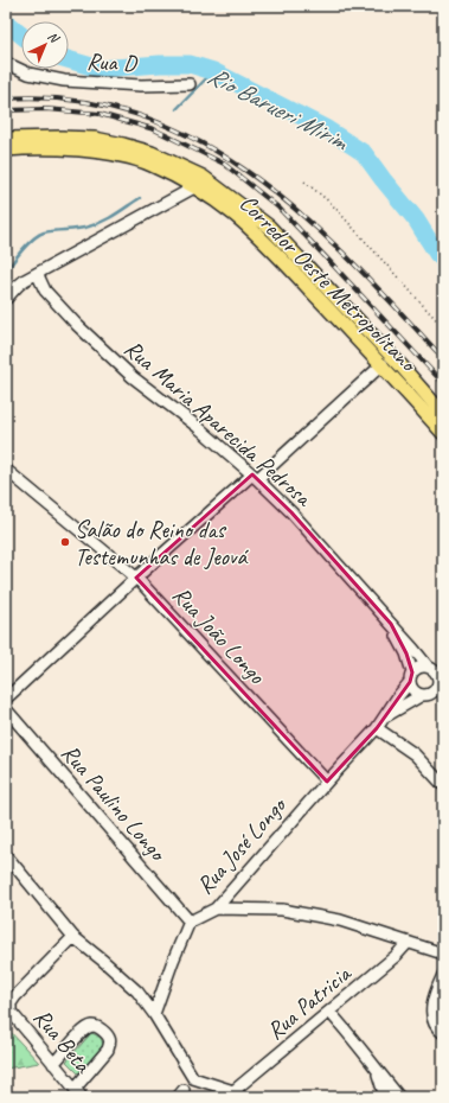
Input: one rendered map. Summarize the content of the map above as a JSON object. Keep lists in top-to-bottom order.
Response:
{
  "streets": {
    "main road": ["Corredor Oeste Metropolitano"],
    "street": [
      "Rua D",
      "Rua Maria Aparecida Pedrosa",
      "Rua João Longo",
      "Rua Paulino Longo",
      "Rua José Longo",
      "Rua Patricia",
      "Rua Beta"
    ]
  },
  "crossings": [
    ["Rua Maria Aparecida Pedrosa", "Rua José Longo"],
    ["Rua João Longo", "Rua José Longo"],
    ["Rua Paulino Longo", "Rua José Longo"]
  ],
  "water": ["Rio Barueri Mirim"],
  "places": ["Salão do Reino das Testemunhas de Jeová"],
  "north": "top right"
}
